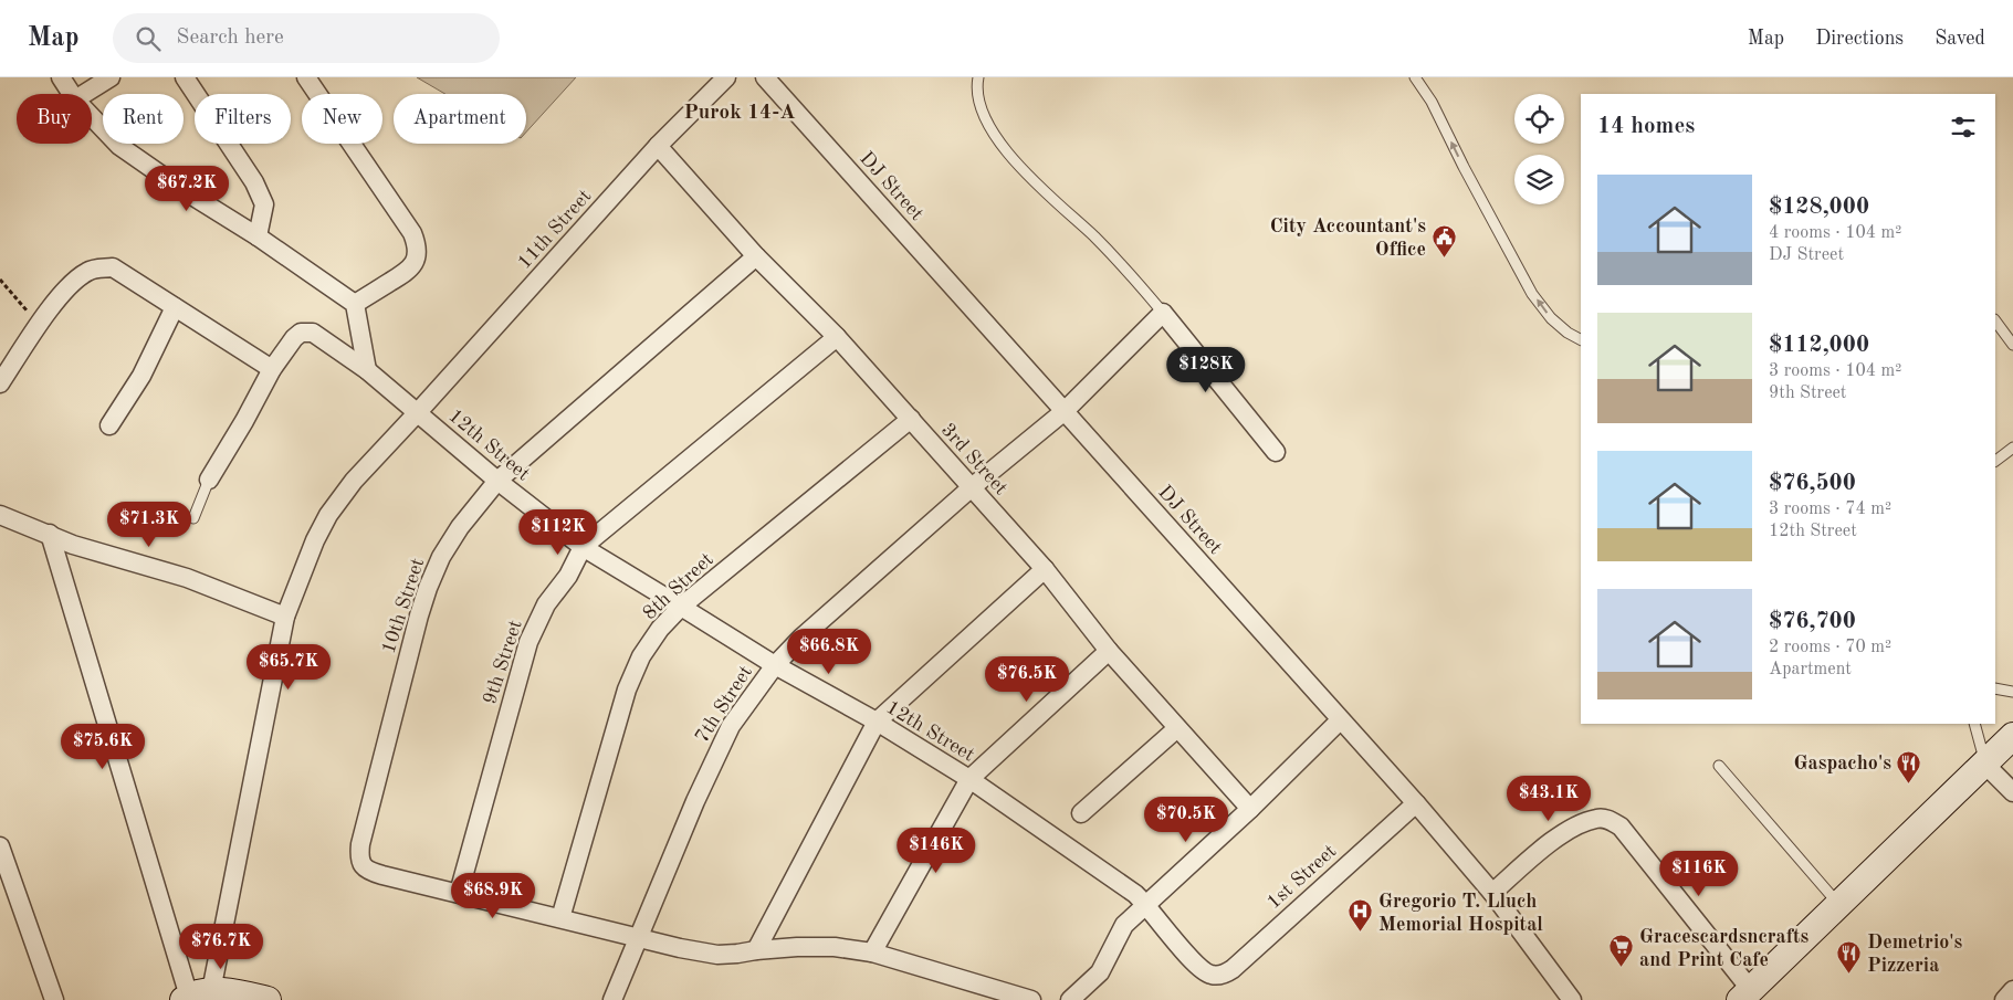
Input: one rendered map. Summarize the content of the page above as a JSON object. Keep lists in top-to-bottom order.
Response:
{
  "streets": {
    "street": [
      "DJ Street",
      "11th Street",
      "12th Street",
      "3rd Street",
      "8th Street",
      "10th Street",
      "9th Street",
      "7th Street",
      "1st Street"
    ]
  },
  "crossings": [
    ["DJ Street", "7th Street"],
    ["DJ Street", "1st Street"],
    ["11th Street", "12th Street"],
    ["11th Street", "3rd Street"],
    ["12th Street", "8th Street"],
    ["12th Street", "10th Street"],
    ["12th Street", "9th Street"],
    ["12th Street", "7th Street"],
    ["12th Street", "1st Street"],
    ["3rd Street", "8th Street"],
    ["3rd Street", "10th Street"],
    ["3rd Street", "9th Street"],
    ["3rd Street", "7th Street"],
    ["10th Street", "9th Street"]
  ],
  "districts": ["Purok 14-A"],
  "places": {
    "public building": ["City Accountant's Office"],
    "restaurant": ["Gaspacho's", "Demetrio's Pizzeria"],
    "hospital": ["Gregorio T. Lluch Memorial Hospital"],
    "supermarket": ["Gracescardsncrafts and Print Cafe"]
  },
  "page": {
    "header": "Map",
    "search": "Search here",
    "nav": ["Map", "Directions", "Saved"],
    "chip": [
      "Buy",
      "Rent",
      "Filters",
      "New",
      "Apartment"
    ],
    "heading": "14 homes",
    "list": [
      {
        "name": "$128,000",
        "note": "4 rooms · 104 m² · DJ Street"
      },
      {
        "name": "$112,000",
        "note": "3 rooms · 104 m² · 9th Street"
      },
      {
        "name": "$76,500",
        "note": "3 rooms · 74 m² · 12th Street"
      },
      {
        "name": "$76,700",
        "note": "2 rooms · 70 m² · Apartment"
      }
    ],
    "price": [
      "$67.2K",
      "$128K",
      "$71.3K",
      "$112K",
      "$66.8K",
      "$65.7K",
      "$76.5K",
      "$75.6K",
      "$43.1K",
      "$70.5K",
      "$146K",
      "$116K",
      "$68.9K",
      "$76.7K"
    ]
  }
}
